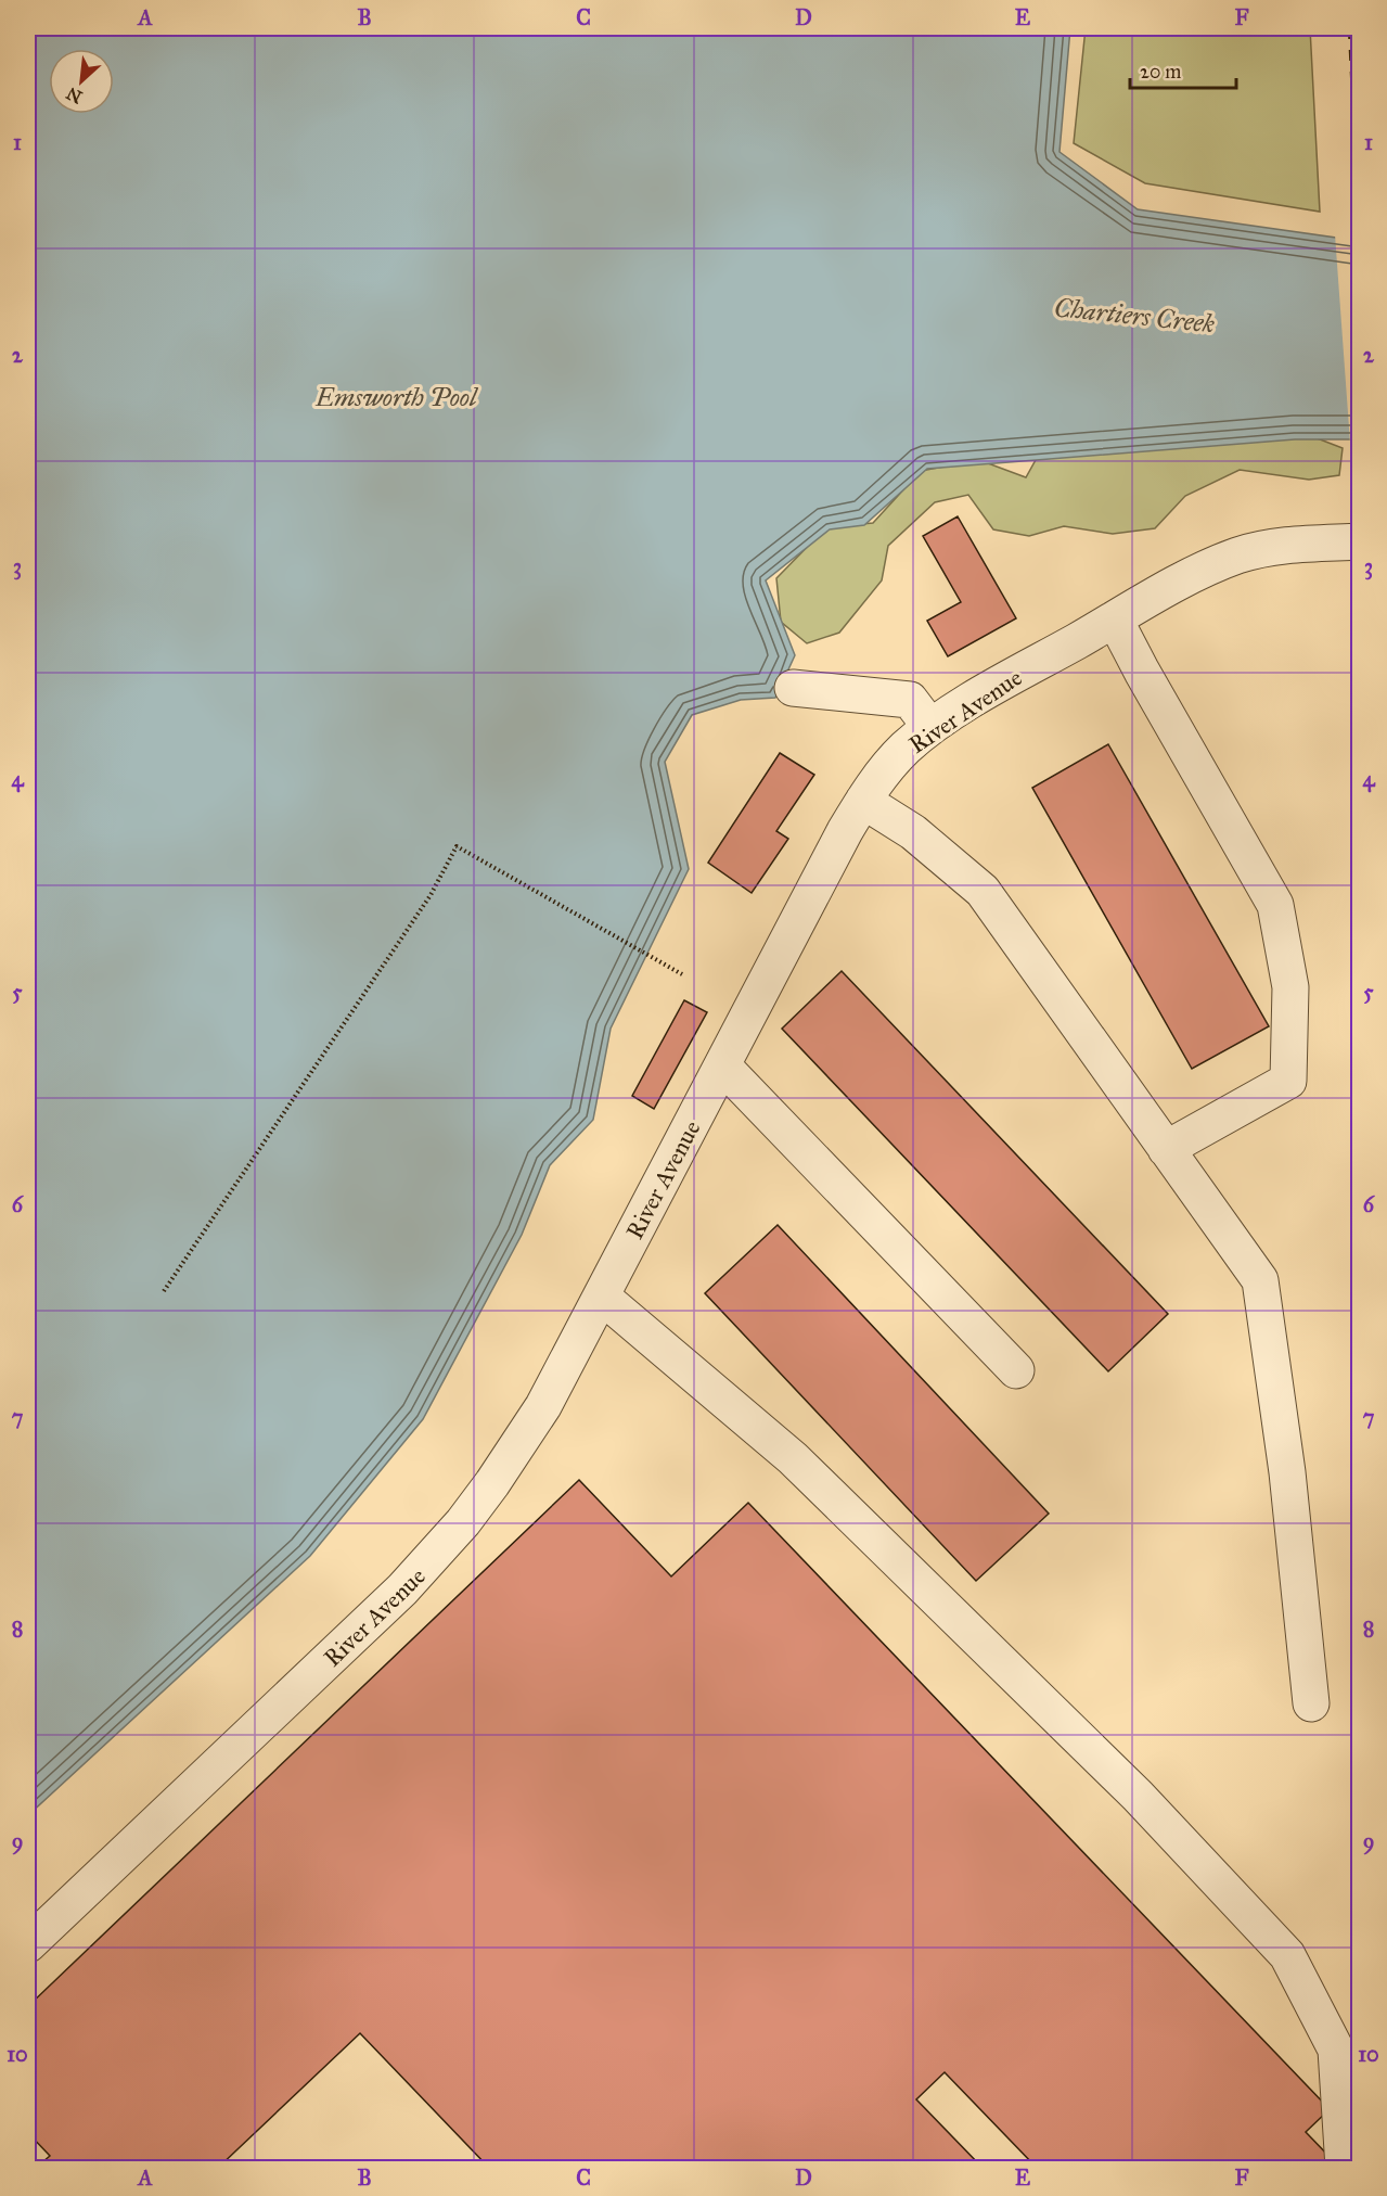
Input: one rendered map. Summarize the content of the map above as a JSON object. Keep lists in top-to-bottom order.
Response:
{
  "streets": {
    "street": ["River Avenue"]
  },
  "water": ["Chartiers Creek", "Emsworth Pool"],
  "scale_bar": "20 m",
  "north": "bottom left",
  "grid": {
    "columns": [
      "A",
      "B",
      "C",
      "D",
      "E",
      "F"
    ],
    "rows": [
      "1",
      "2",
      "3",
      "4",
      "5",
      "6",
      "7",
      "8",
      "9",
      "10"
    ]
  }
}
